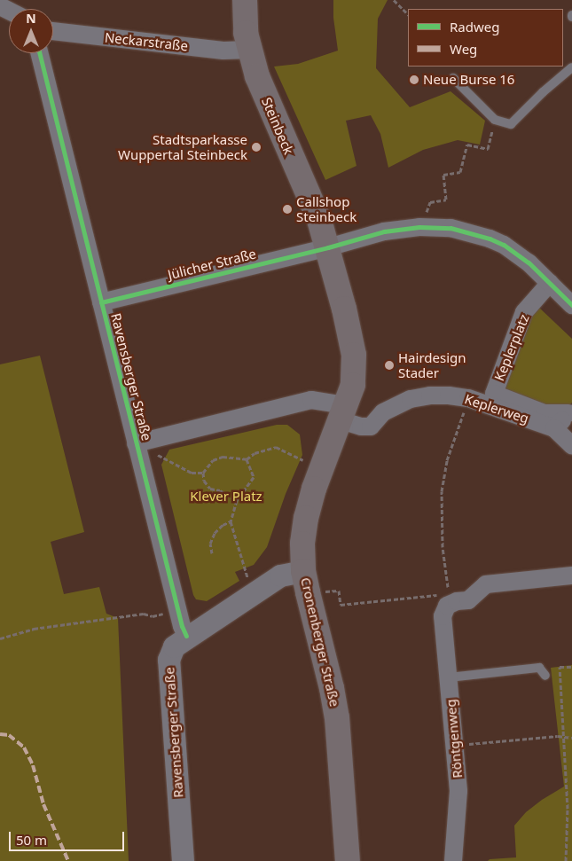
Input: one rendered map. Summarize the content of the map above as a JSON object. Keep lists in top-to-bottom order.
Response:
{
  "streets": {
    "main road": ["Steinbeck", "Cronenberger Straße"],
    "street": [
      "Neckarstraße",
      "Jülicher Straße",
      "Keplerplatz",
      "Ravensberger Straße",
      "Keplerweg",
      "Röntgenweg"
    ]
  },
  "crossings": [
    ["Neckarstraße", "Steinbeck"],
    ["Steinbeck", "Jülicher Straße"],
    ["Steinbeck", "Cronenberger Straße"],
    ["Jülicher Straße", "Keplerplatz"],
    ["Jülicher Straße", "Ravensberger Straße"],
    ["Jülicher Straße", "Cronenberger Straße"],
    ["Keplerweg", "Cronenberger Straße"]
  ],
  "parks": ["Klever Platz"],
  "places": [
    "Neue Burse 16",
    "Stadtsparkasse Wuppertal Steinbeck",
    "Callshop Steinbeck",
    "Hairdesign Stader"
  ],
  "legend": ["Radweg", "Weg"],
  "scale_bar": "50 m",
  "north": "top"
}
